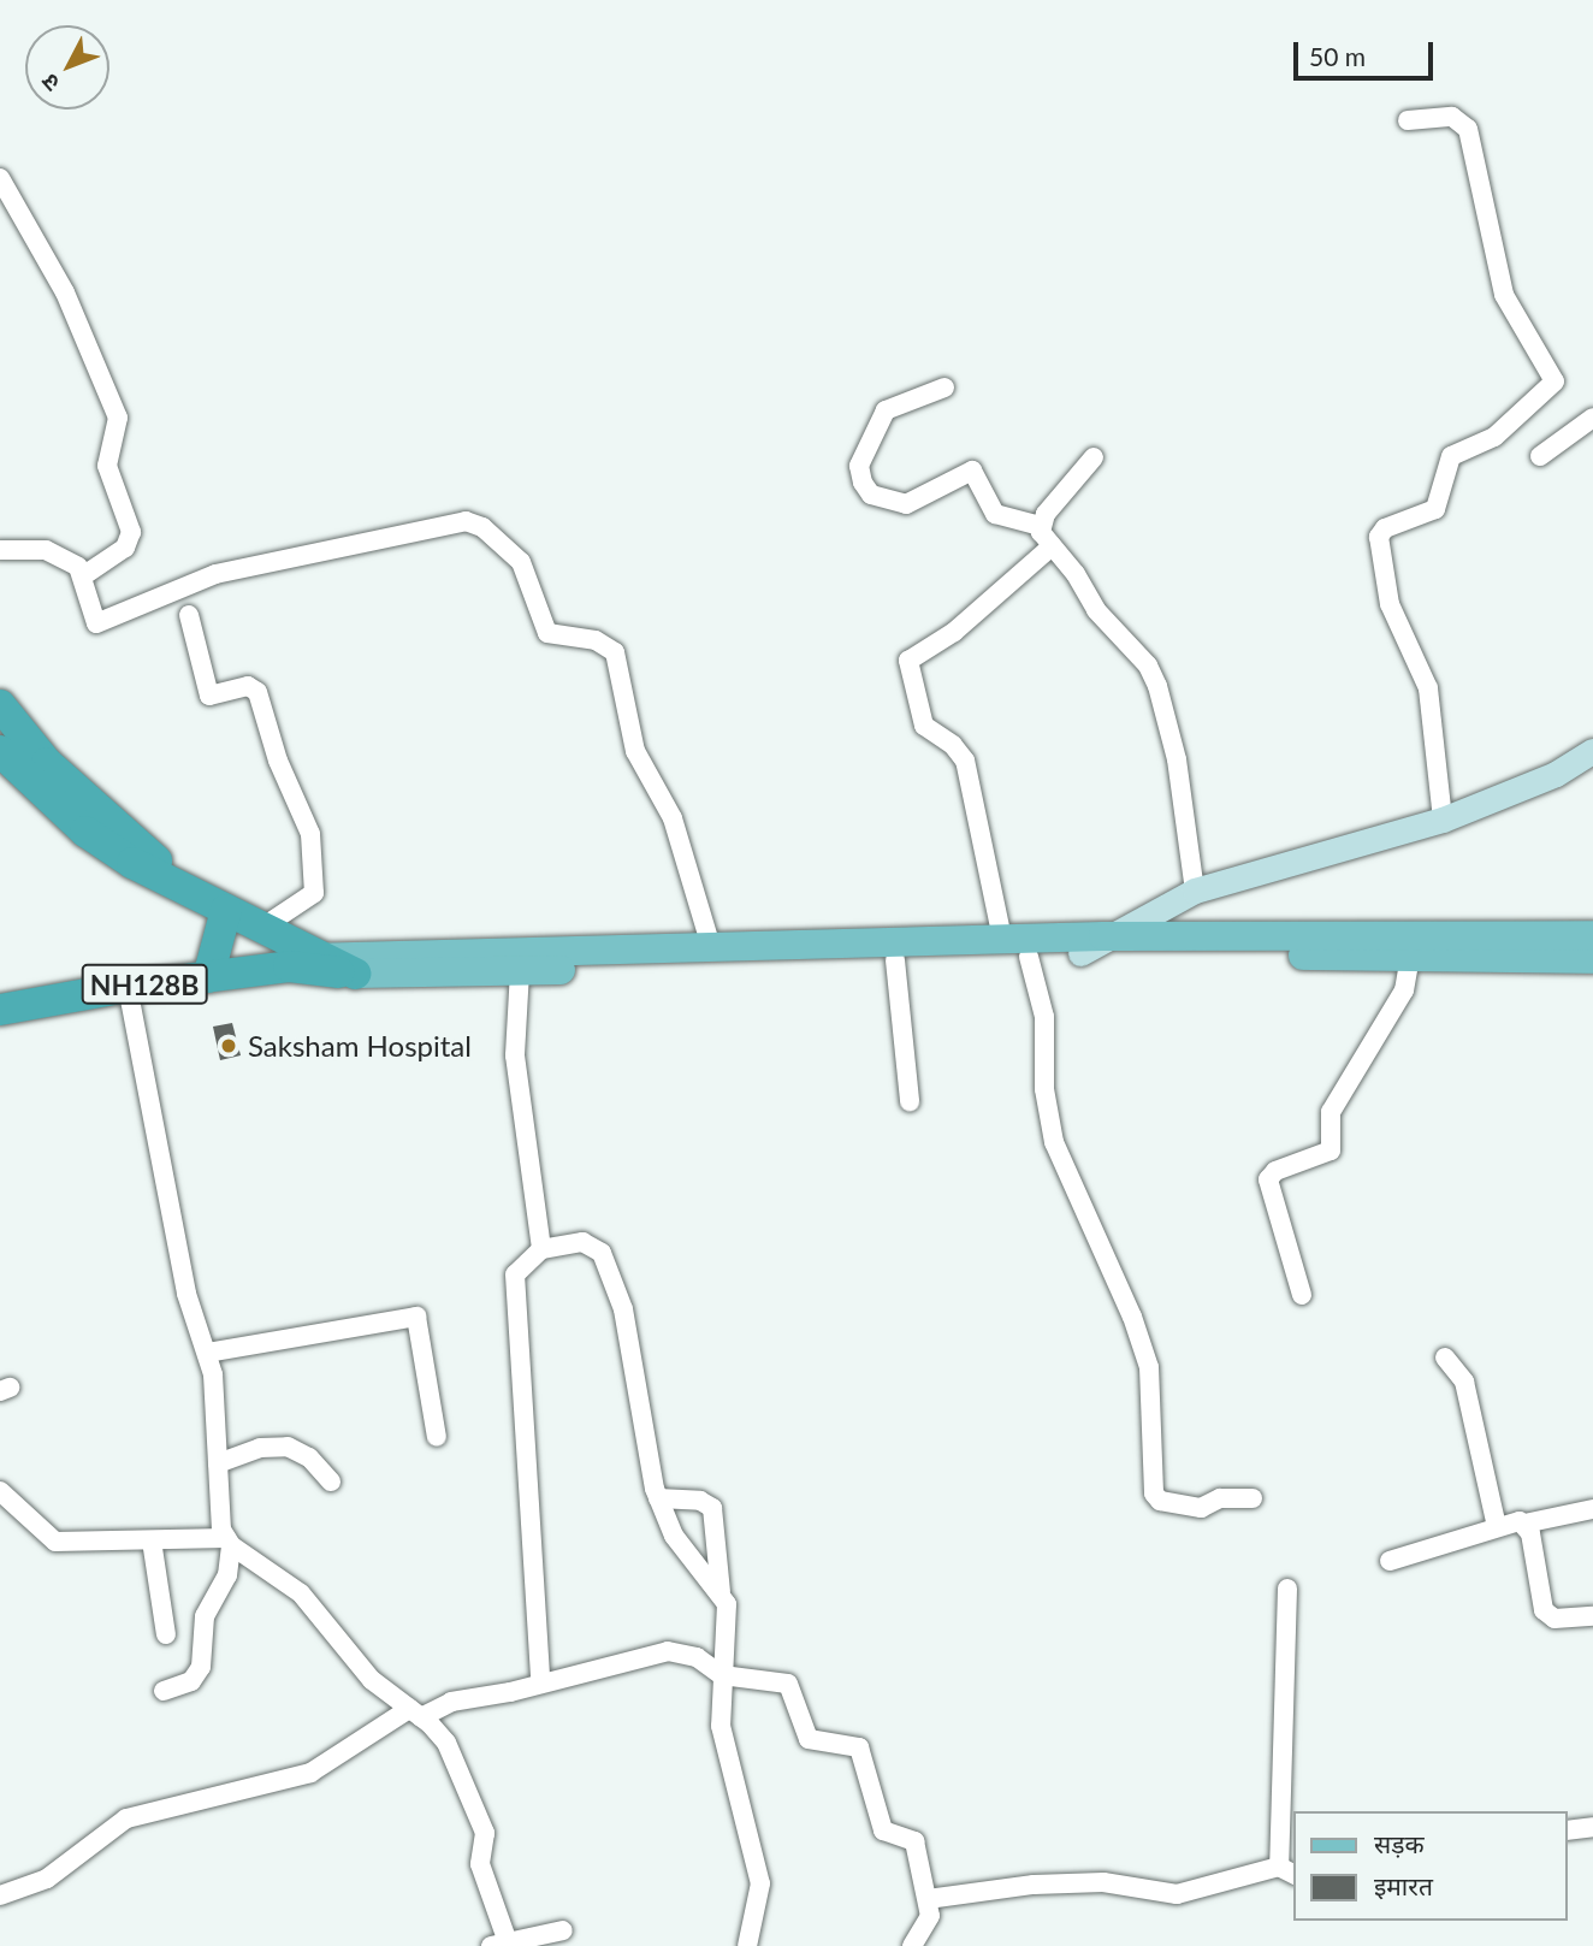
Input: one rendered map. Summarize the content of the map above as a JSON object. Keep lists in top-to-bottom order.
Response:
{
  "streets": {
    "highway": ["NH128B"]
  },
  "places": ["Saksham Hospital"],
  "legend": ["सड़क", "इमारत"],
  "scale_bar": "50 m",
  "north": "bottom left"
}
